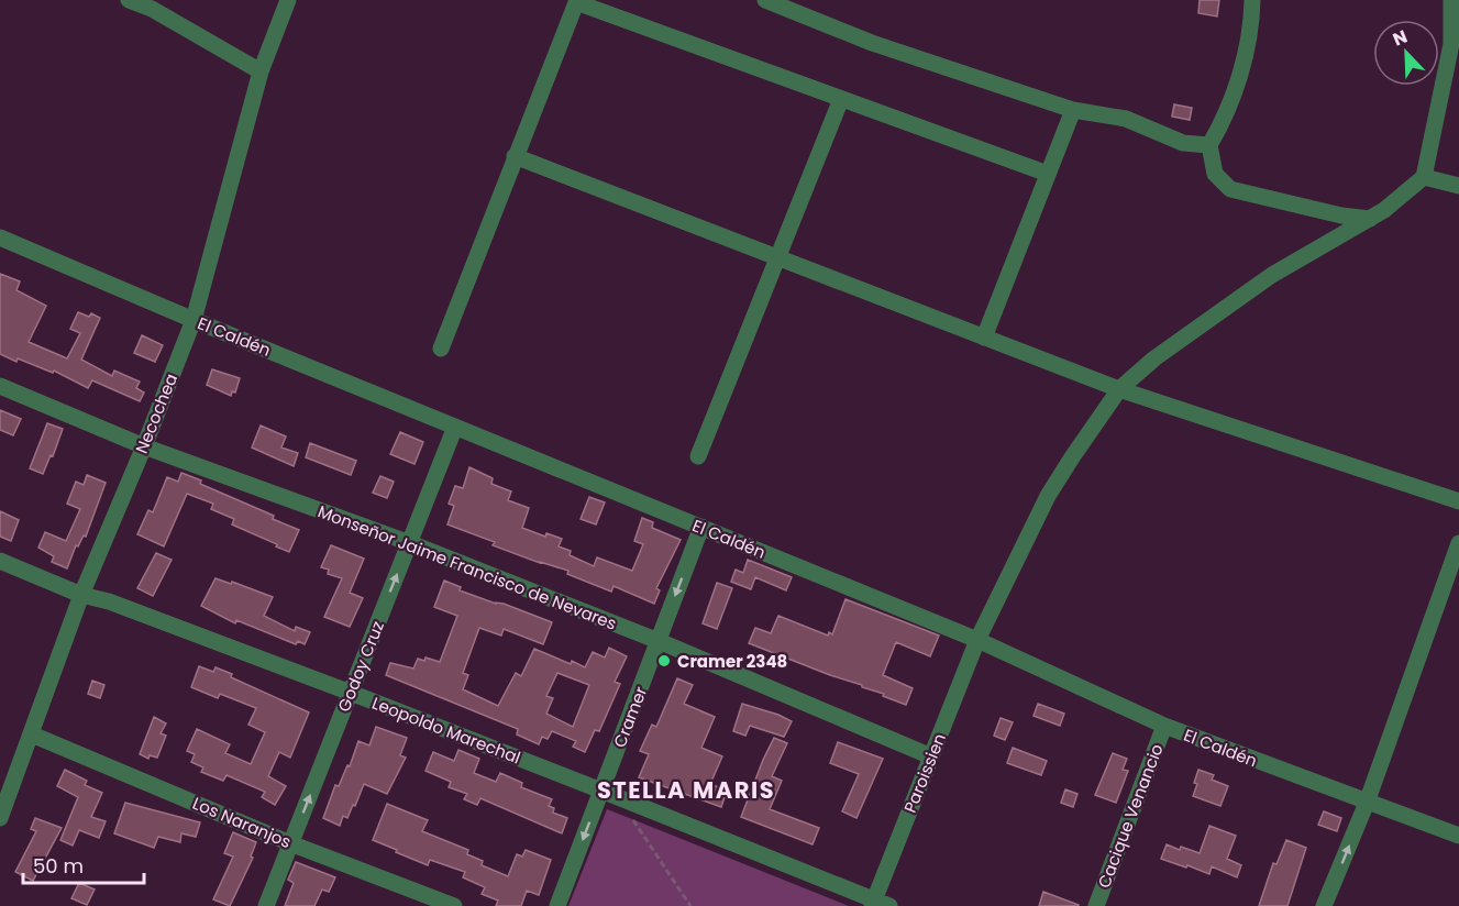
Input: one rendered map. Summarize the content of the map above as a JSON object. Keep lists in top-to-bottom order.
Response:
{
  "streets": {
    "street": [
      "El Caldén",
      "Necochea",
      "Monseñor Jaime Francisco de Nevares",
      "Godoy Cruz",
      "Cramer",
      "Leopoldo Marechal",
      "Paroissien",
      "Cacique Venancio",
      "Los Naranjos"
    ]
  },
  "crossings": [
    ["El Caldén", "Necochea"],
    ["El Caldén", "Godoy Cruz"],
    ["El Caldén", "Cramer"],
    ["El Caldén", "Paroissien"],
    ["El Caldén", "Cacique Venancio"],
    ["Necochea", "Monseñor Jaime Francisco de Nevares"],
    ["Necochea", "Leopoldo Marechal"],
    ["Necochea", "Los Naranjos"],
    ["Monseñor Jaime Francisco de Nevares", "Godoy Cruz"],
    ["Monseñor Jaime Francisco de Nevares", "Cramer"],
    ["Monseñor Jaime Francisco de Nevares", "Paroissien"],
    ["Godoy Cruz", "Leopoldo Marechal"],
    ["Godoy Cruz", "Los Naranjos"],
    ["Cramer", "Leopoldo Marechal"],
    ["Leopoldo Marechal", "Paroissien"]
  ],
  "one_way": ["Godoy Cruz", "Cramer"],
  "districts": ["STELLA MARIS"],
  "places": ["Cramer 2348"],
  "scale_bar": "50 m",
  "north": "top left"
}
